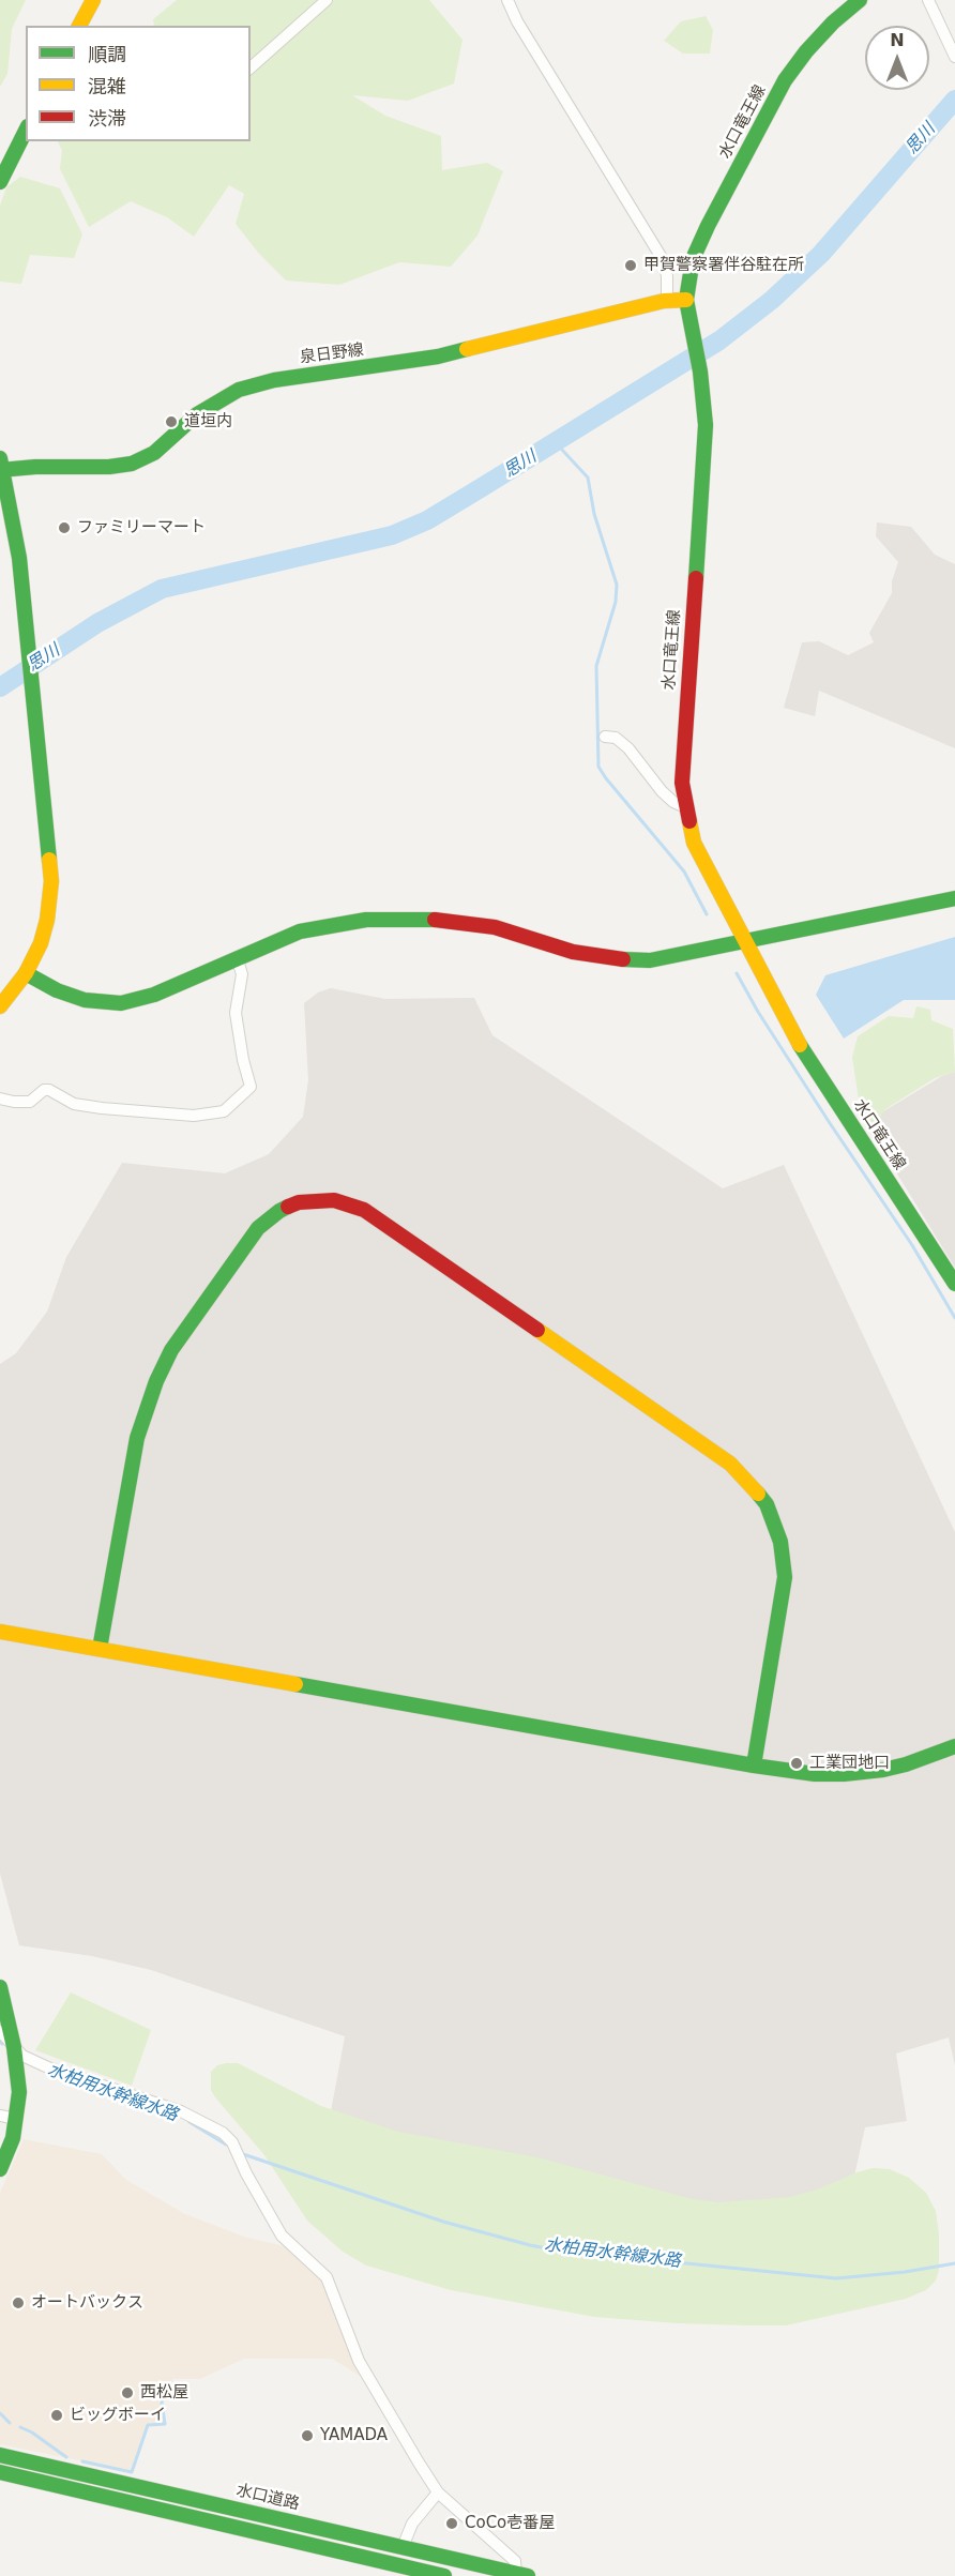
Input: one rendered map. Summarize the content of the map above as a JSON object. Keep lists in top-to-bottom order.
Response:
{
  "streets": {
    "main road": ["水口竜王線", "泉日野線", "水口道路"]
  },
  "crossings": [
    ["水口竜王線", "泉日野線"]
  ],
  "water": ["思川", "水柏用水幹線水路"],
  "places": [
    "甲賀警察署伴谷駐在所",
    "道垣内",
    "ファミリーマート",
    "工業団地口",
    "オートバックス",
    "西松屋",
    "ビッグボーイ",
    "YAMADA",
    "CoCo壱番屋"
  ],
  "legend": ["順調", "混雑", "渋滞"],
  "north": "top"
}
